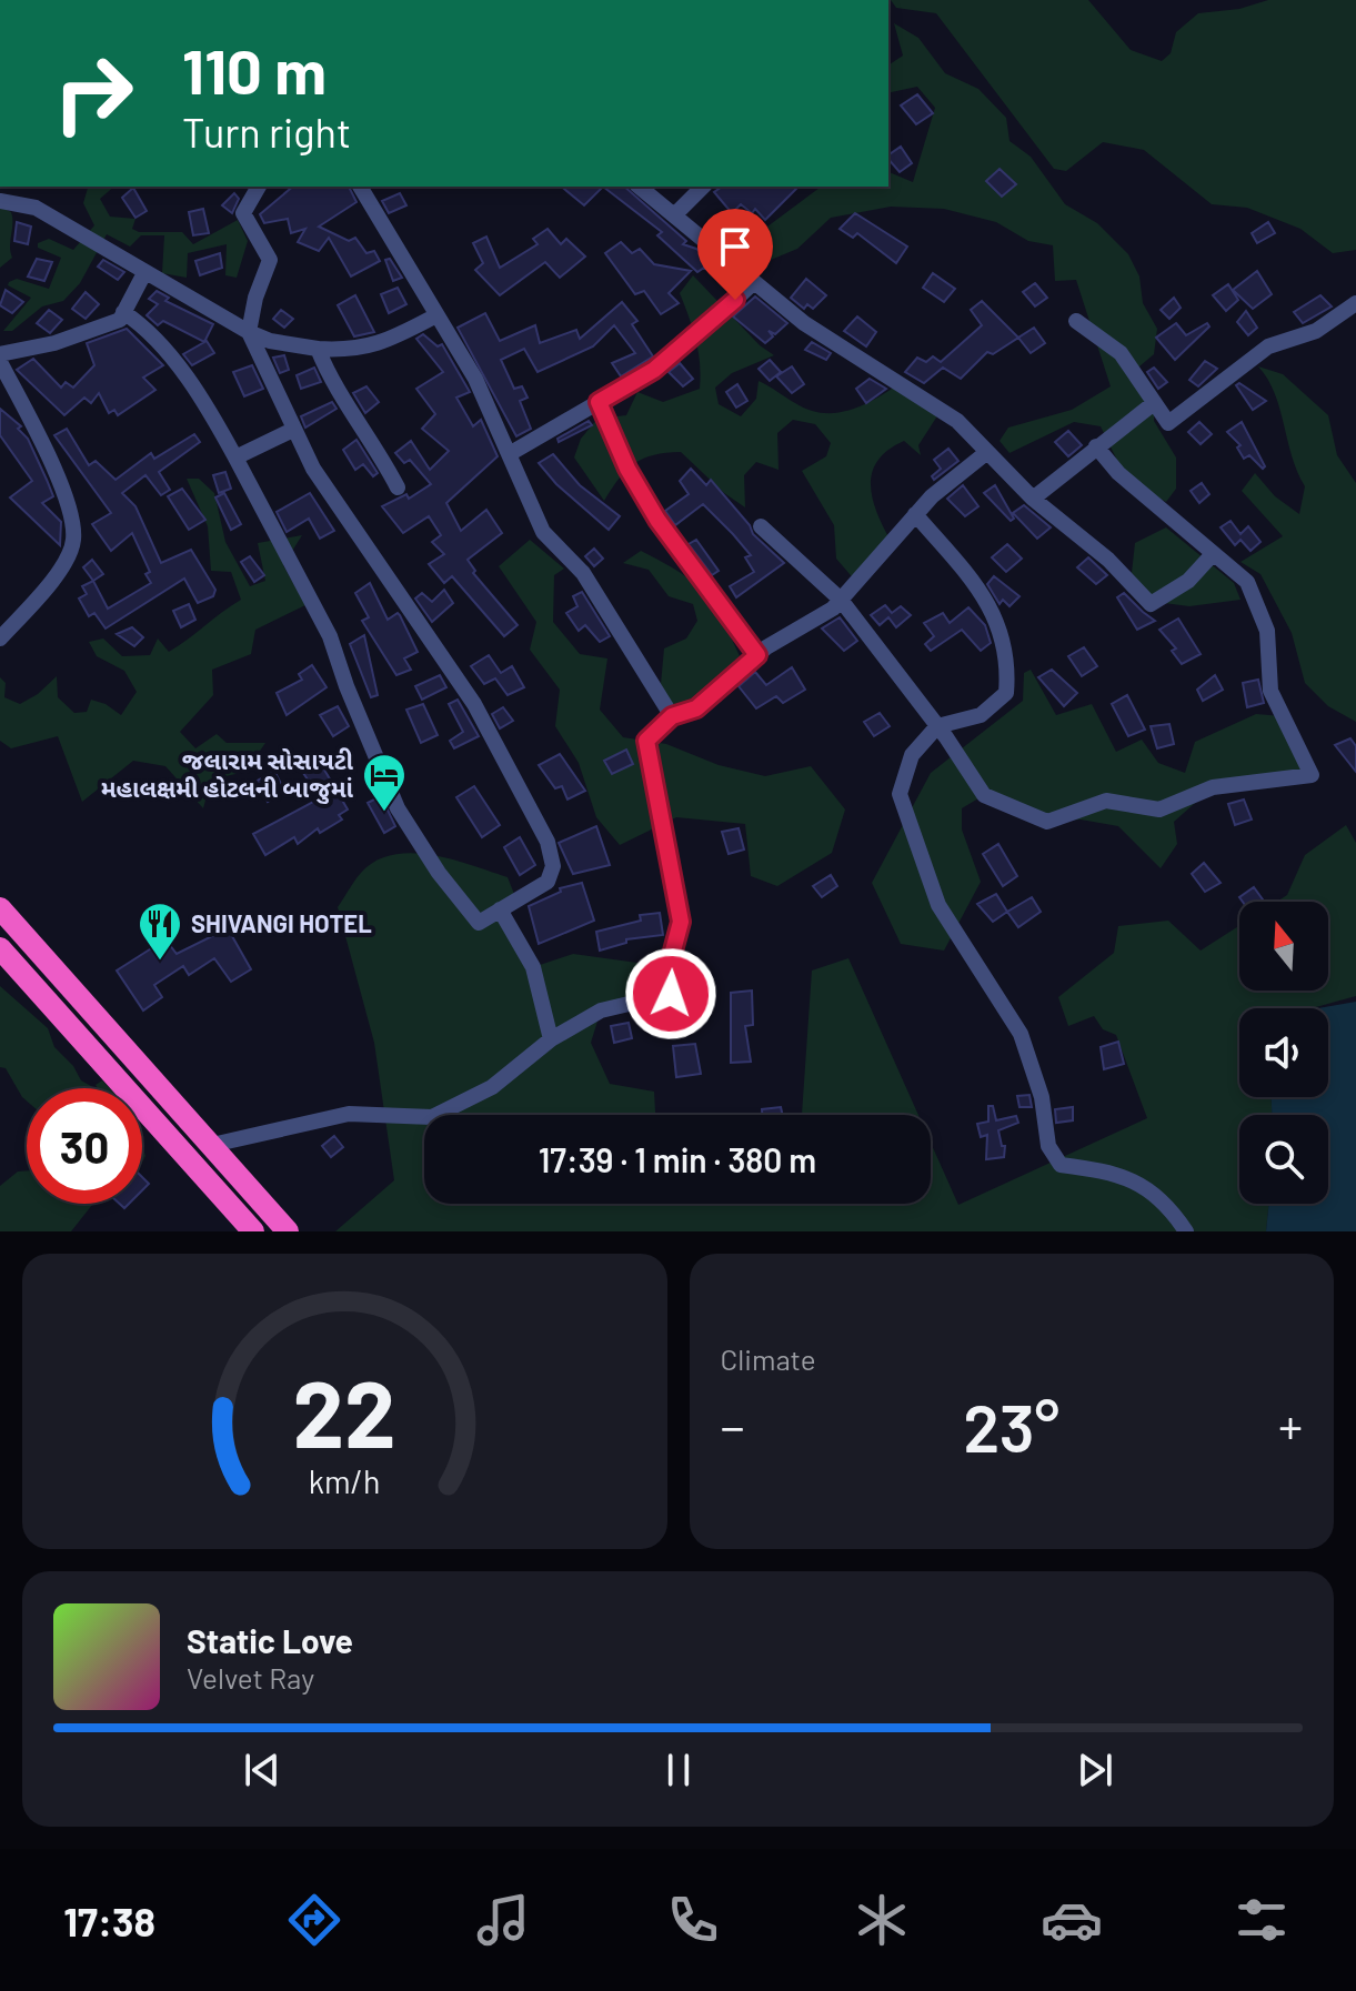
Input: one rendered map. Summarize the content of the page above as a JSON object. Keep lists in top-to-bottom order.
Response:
{
  "places": {
    "hotel": ["જલારામ સોસાયટી મહાલ‌ક્ષમી હોટલની બાજુમાં"],
    "restaurant": ["SHIVANGI HOTEL"]
  },
  "north": "top",
  "page": {
    "turn": ["110 m", "Turn right"],
    "limit": "30",
    "trip": "17:39 · 1 min · 380 m",
    "tile": "Climate",
    "heat": ["−", "23°", "+"],
    "song": ["Static Love", "Velvet Ray"],
    "tabs": "17:38",
    "gauge": ["22", "km/h"]
  }
}
